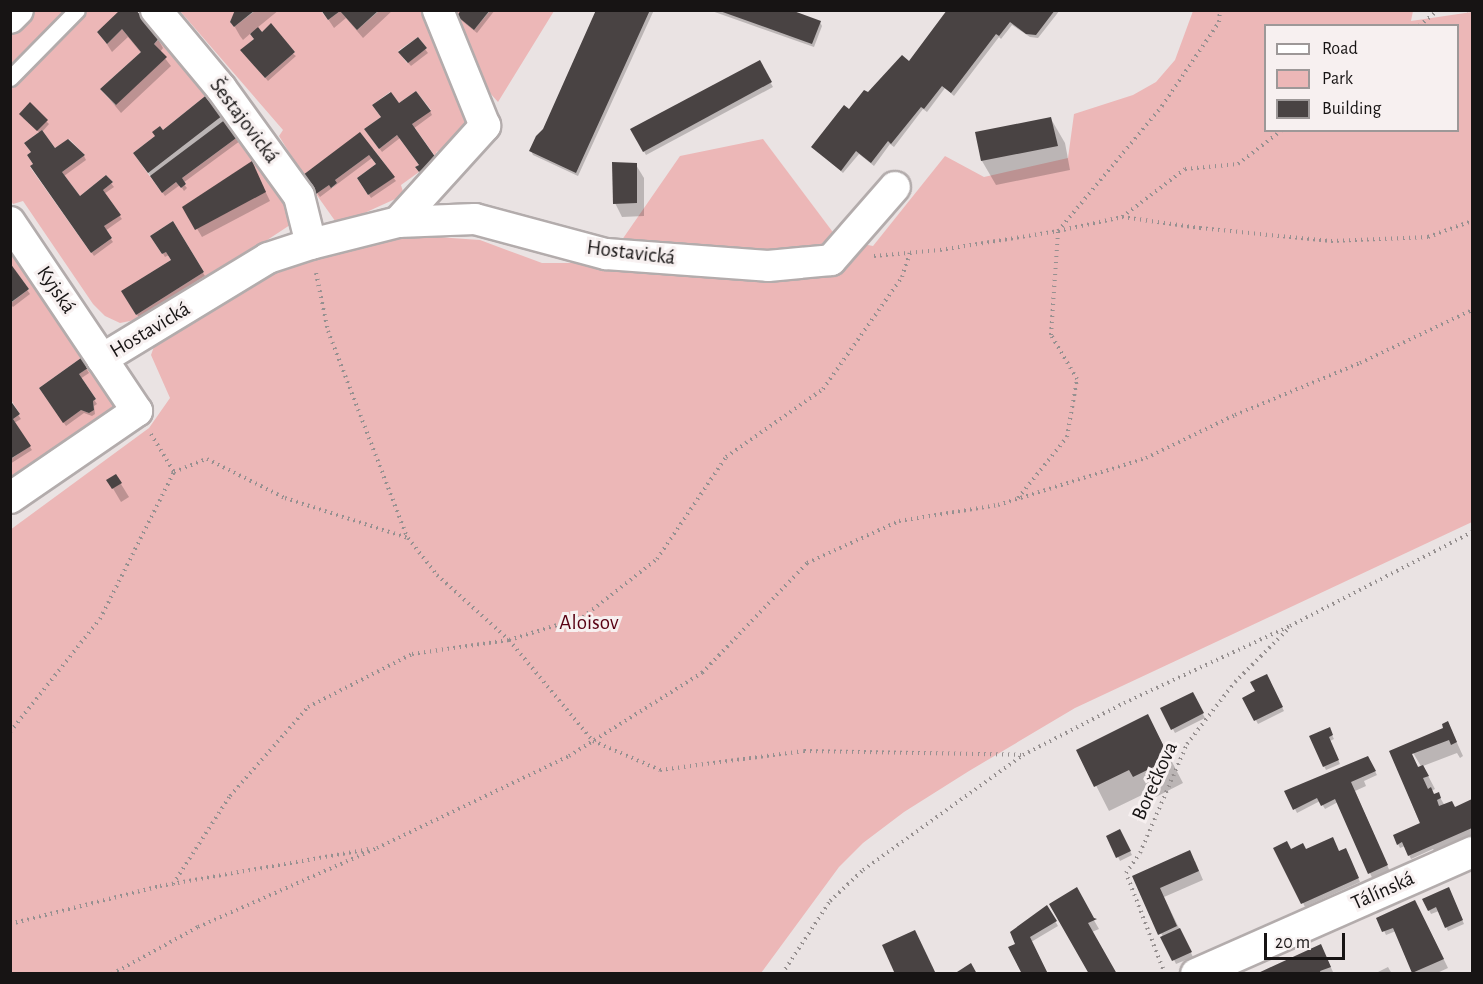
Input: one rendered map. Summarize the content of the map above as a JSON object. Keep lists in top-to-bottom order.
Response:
{
  "streets": {
    "street": [
      "Šestajovická",
      "Hostavická",
      "Kyjská",
      "Tálínská"
    ],
    "path": ["Borečkova"]
  },
  "crossings": [
    ["Šestajovická", "Hostavická"],
    ["Hostavická", "Kyjská"]
  ],
  "parks": ["Aloisov"],
  "legend": ["Road", "Park", "Building"],
  "scale_bar": "20 m"
}
